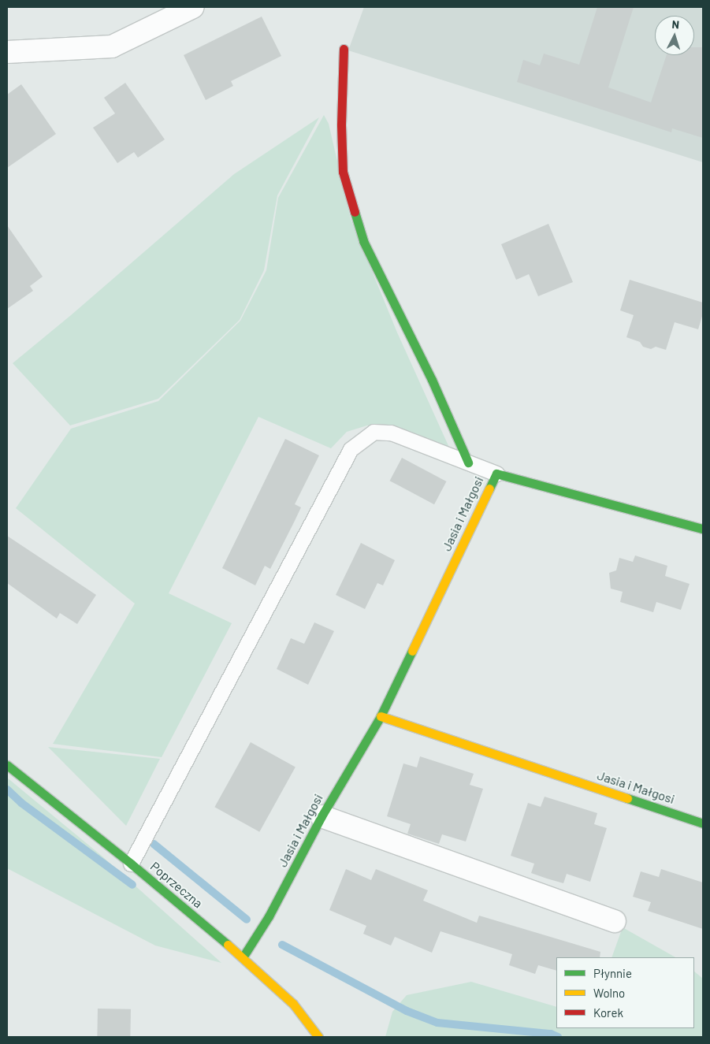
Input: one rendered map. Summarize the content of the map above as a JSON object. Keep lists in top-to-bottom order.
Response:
{
  "streets": {
    "street": ["Jasia i Małgosi", "Poprzeczna"]
  },
  "crossings": [
    ["Jasia i Małgosi", "Poprzeczna"]
  ],
  "legend": ["Płynnie", "Wolno", "Korek"],
  "north": "top"
}
